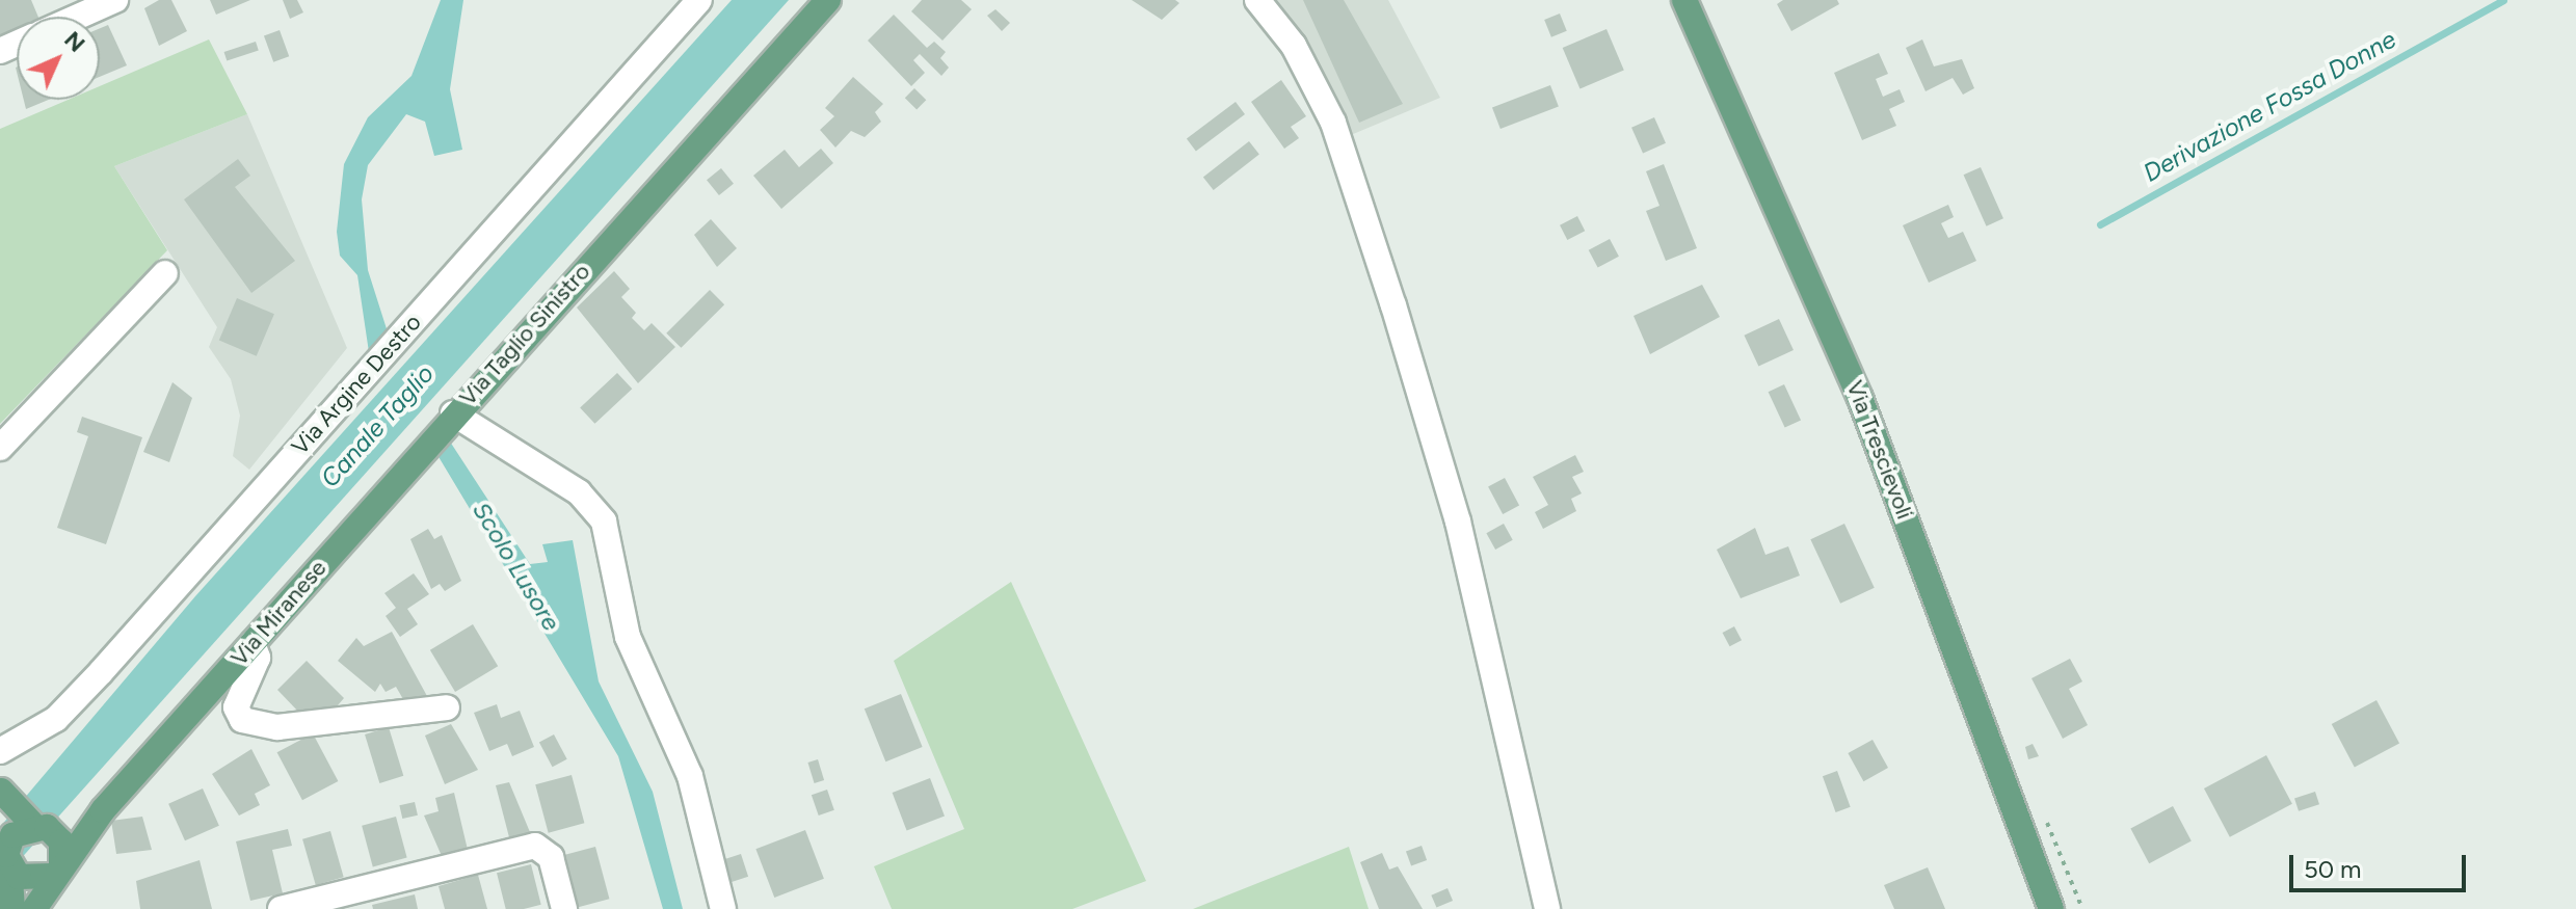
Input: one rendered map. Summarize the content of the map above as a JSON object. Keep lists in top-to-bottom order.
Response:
{
  "streets": {
    "main road": ["Via Taglio Sinistro", "Via Trescievoli", "Via Miranese"],
    "street": ["Via Argine Destro"]
  },
  "crossings": [
    ["Via Taglio Sinistro", "Via Miranese"]
  ],
  "water": ["Derivazione Fossa Donne", "Canale Taglio", "Scolo Lusore"],
  "scale_bar": "50 m",
  "north": "top right"
}
